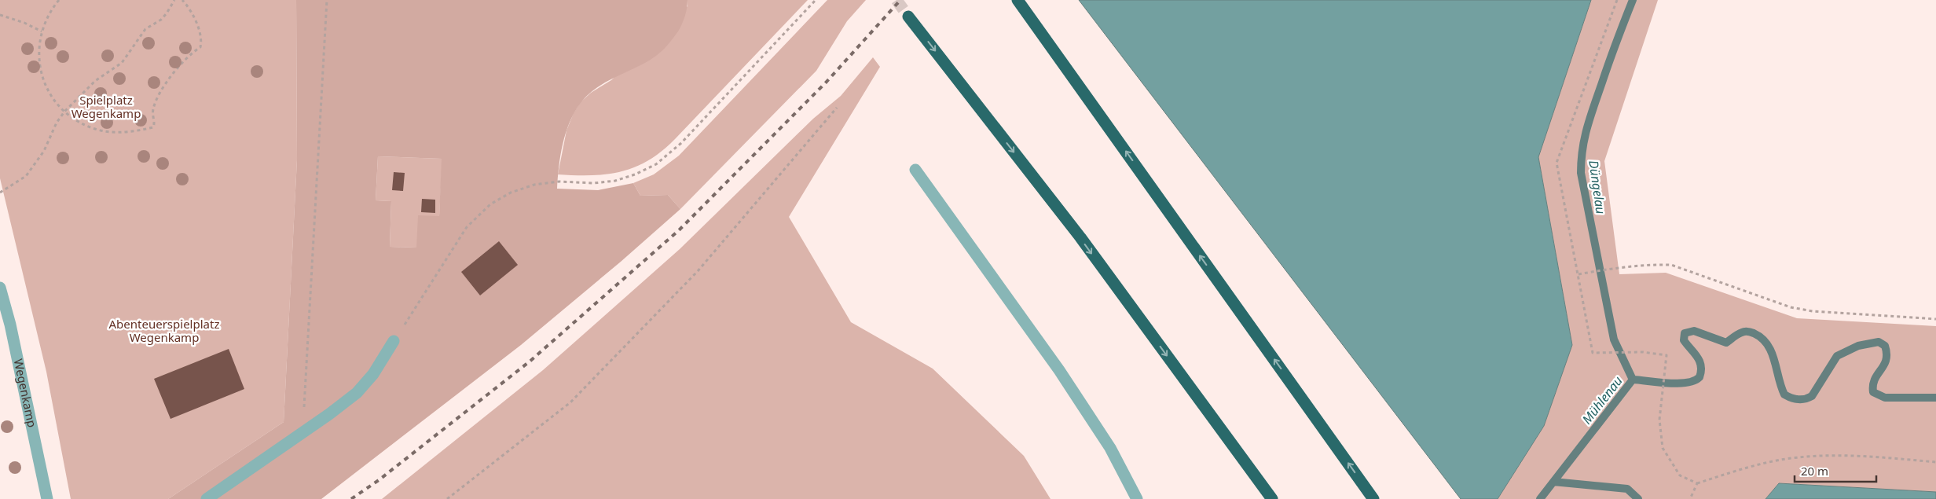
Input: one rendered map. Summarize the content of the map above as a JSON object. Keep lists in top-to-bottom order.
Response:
{
  "streets": {
    "street": ["Wegenkamp"]
  },
  "water": ["Düngelau", "Mühlenau"],
  "parks": ["Spielplatz Wegenkamp", "Abenteuerspielplatz Wegenkamp"],
  "scale_bar": "20 m"
}
